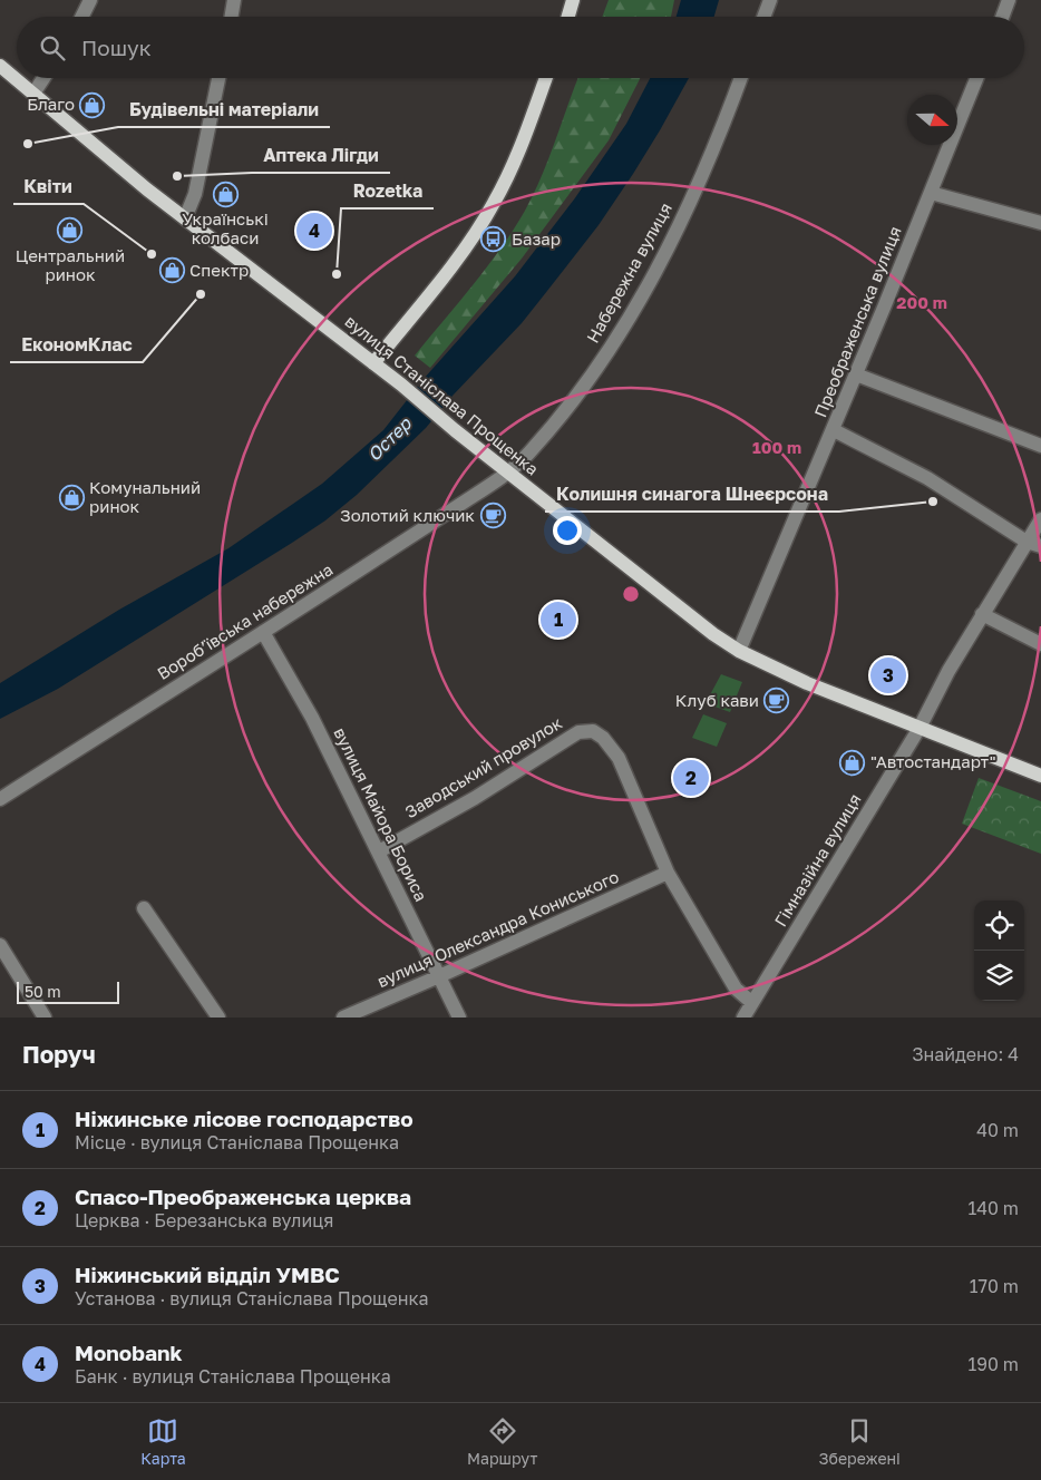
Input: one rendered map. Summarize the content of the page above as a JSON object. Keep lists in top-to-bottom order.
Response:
{
  "streets": {
    "main road": ["вулиця Станіслава Прощенка"],
    "street": [
      "Набережна вулиця",
      "Преображенська вулиця",
      "Воробʼївська набережна",
      "Заводський провулок",
      "вулиця Майора Бориса",
      "Гімназійна вулиця",
      "вулиця Олександра Кониського"
    ]
  },
  "crossings": [
    ["Набережна вулиця", "вулиця Станіслава Прощенка"],
    ["Набережна вулиця", "Воробʼївська набережна"],
    ["Преображенська вулиця", "вулиця Станіслава Прощенка"],
    ["вулиця Станіслава Прощенка", "Воробʼївська набережна"],
    ["вулиця Станіслава Прощенка", "Гімназійна вулиця"],
    ["Воробʼївська набережна", "вулиця Майора Бориса"],
    ["Заводський провулок", "вулиця Майора Бориса"],
    ["Заводський провулок", "вулиця Олександра Кониського"],
    ["вулиця Майора Бориса", "вулиця Олександра Кониського"]
  ],
  "water": ["Остер"],
  "places": {
    "shop": [
      "Благо",
      "Українські колбаси",
      "Центральний ринок",
      "Спектр",
      "Комунальний ринок",
      "\"Автостандарт\""
    ],
    "other": [
      "Будівельні матеріали",
      "Аптека Лігди",
      "Квіти",
      "Rozetka",
      "ЕкономКлас",
      "Колишня синагога Шнеєрсона"
    ],
    "bus stop": ["Базар"],
    "cafe": ["Золотий ключик", "Клуб кави"]
  },
  "scale_bar": "50 m",
  "north": "right",
  "page": {
    "search": "Пошук",
    "pins": [
      "4",
      "1",
      "3",
      "2"
    ],
    "scale": "50 m",
    "heading": ["Поруч", "Знайдено: 4"],
    "list": [
      {
        "mark": "1",
        "name": "Ніжинське лісове господарство",
        "note": "Місце · вулиця Станіслава Прощенка",
        "value": "40 m"
      },
      {
        "mark": "2",
        "name": "Спасо-Преображенська церква",
        "note": "Церква · Березанська вулиця",
        "value": "140 m"
      },
      {
        "mark": "3",
        "name": "Ніжинський відділ УМВС",
        "note": "Установа · вулиця Станіслава Прощенка",
        "value": "170 m"
      },
      {
        "mark": "4",
        "name": "Monobank",
        "note": "Банк · вулиця Станіслава Прощенка",
        "value": "190 m"
      }
    ],
    "nav": ["Карта", "Маршрут", "Збережені"]
  },
  "rings": ["200 m", "100 m"]
}
